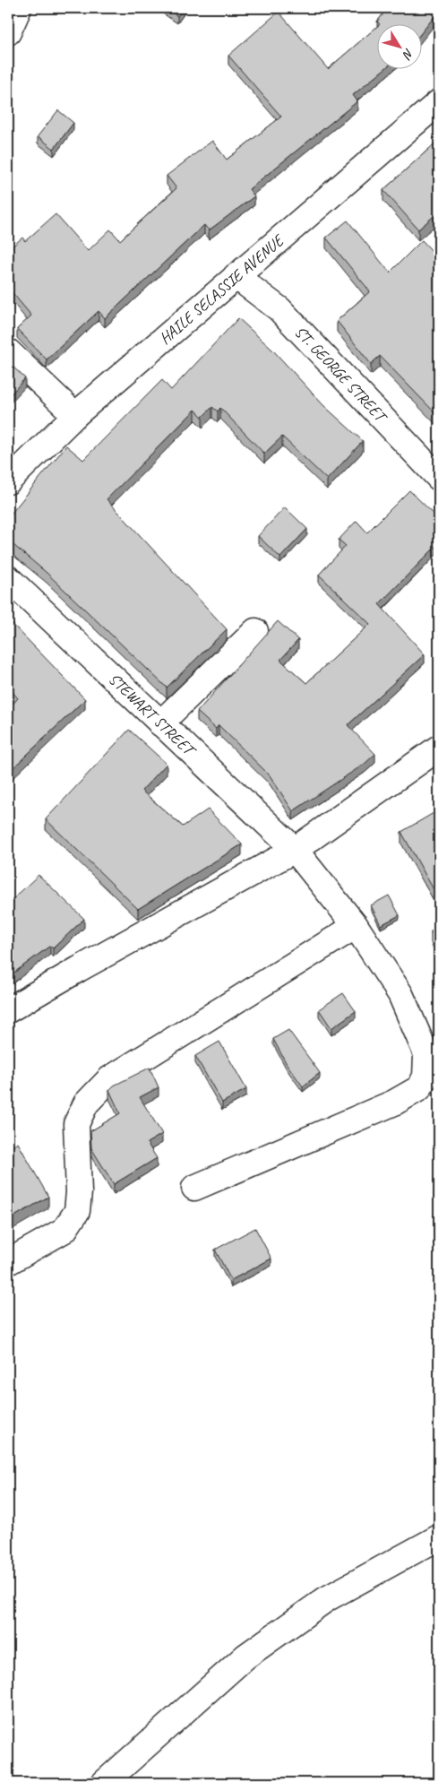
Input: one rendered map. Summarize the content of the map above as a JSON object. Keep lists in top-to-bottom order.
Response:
{
  "streets": {
    "main road": ["HAILE SELASSIE AVENUE", "ST. GEORGE STREET", "STEWART STREET"]
  },
  "crossings": [
    ["HAILE SELASSIE AVENUE", "ST. GEORGE STREET"]
  ],
  "north": "bottom right"
}
